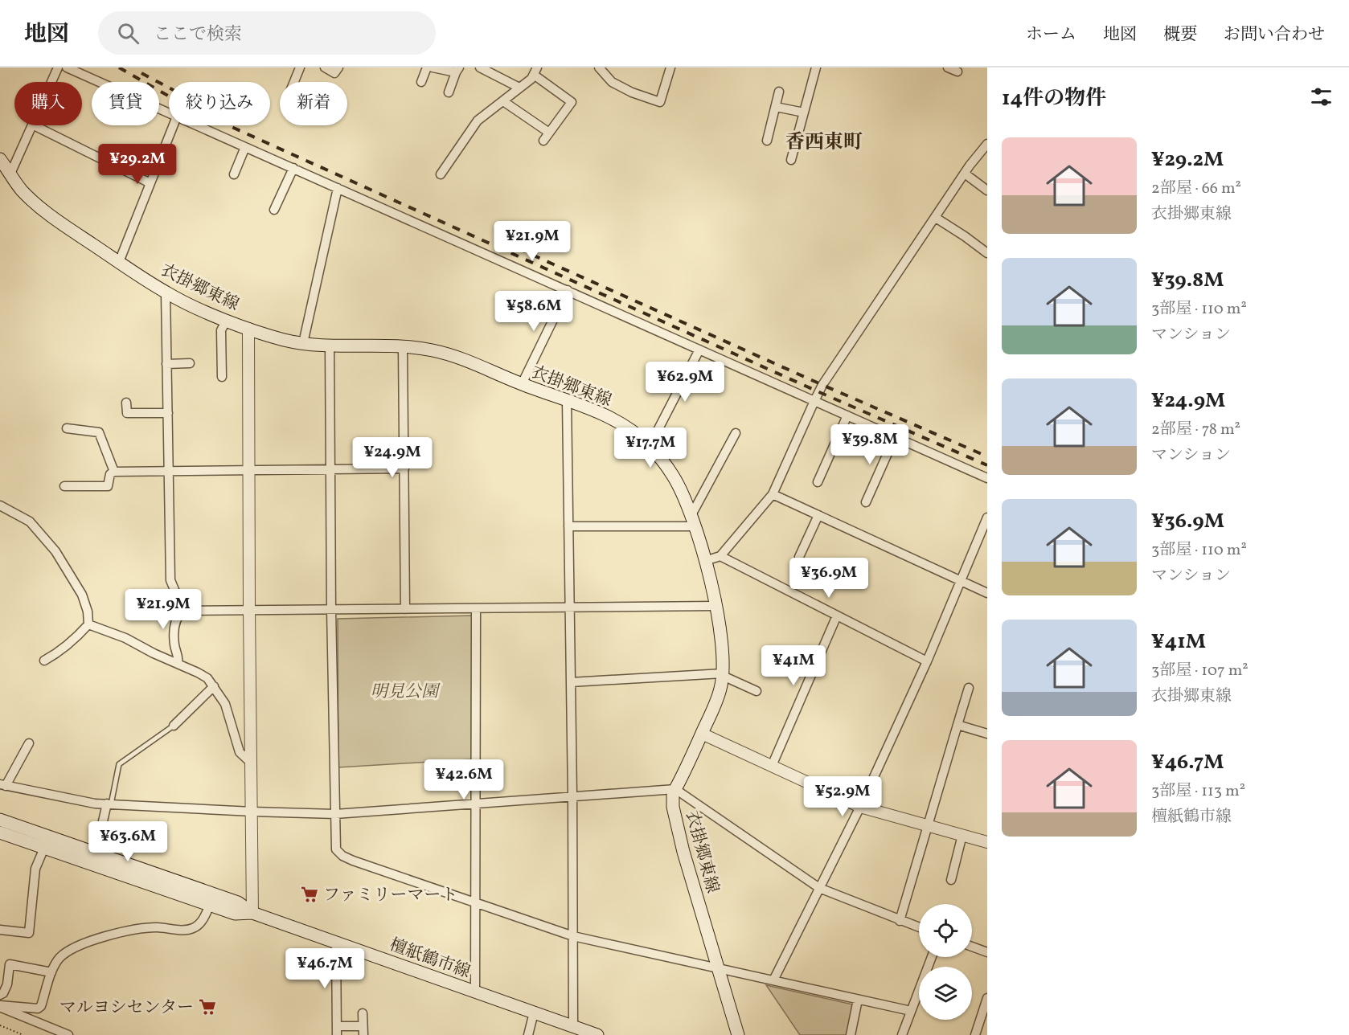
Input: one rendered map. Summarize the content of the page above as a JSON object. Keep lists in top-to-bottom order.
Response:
{
  "streets": {
    "main road": ["衣掛郷東線", "檀紙鶴市線"]
  },
  "districts": ["香西東町"],
  "parks": ["明見公園"],
  "places": {
    "supermarket": ["ファミリーマート", "マルヨシセンター"]
  },
  "page": {
    "header": "地図",
    "search": "ここで検索",
    "nav": [
      "ホーム",
      "地図",
      "概要",
      "お問い合わせ"
    ],
    "heading": "14件の物件",
    "chip": [
      "購入",
      "賃貸",
      "絞り込み",
      "新着"
    ],
    "list": [
      {
        "name": "¥29.2M",
        "note": "2部屋 · 66 m² · 衣掛郷東線"
      },
      {
        "name": "¥39.8M",
        "note": "3部屋 · 110 m² · マンション"
      },
      {
        "name": "¥24.9M",
        "note": "2部屋 · 78 m² · マンション"
      },
      {
        "name": "¥36.9M",
        "note": "3部屋 · 110 m² · マンション"
      },
      {
        "name": "¥41M",
        "note": "3部屋 · 107 m² · 衣掛郷東線"
      },
      {
        "name": "¥46.7M",
        "note": "3部屋 · 113 m² · 檀紙鶴市線"
      }
    ],
    "price": [
      "¥29.2M",
      "¥21.9M",
      "¥58.6M",
      "¥62.9M",
      "¥39.8M",
      "¥17.7M",
      "¥24.9M",
      "¥36.9M",
      "¥21.9M",
      "¥41M",
      "¥42.6M",
      "¥52.9M",
      "¥63.6M",
      "¥46.7M"
    ]
  }
}
